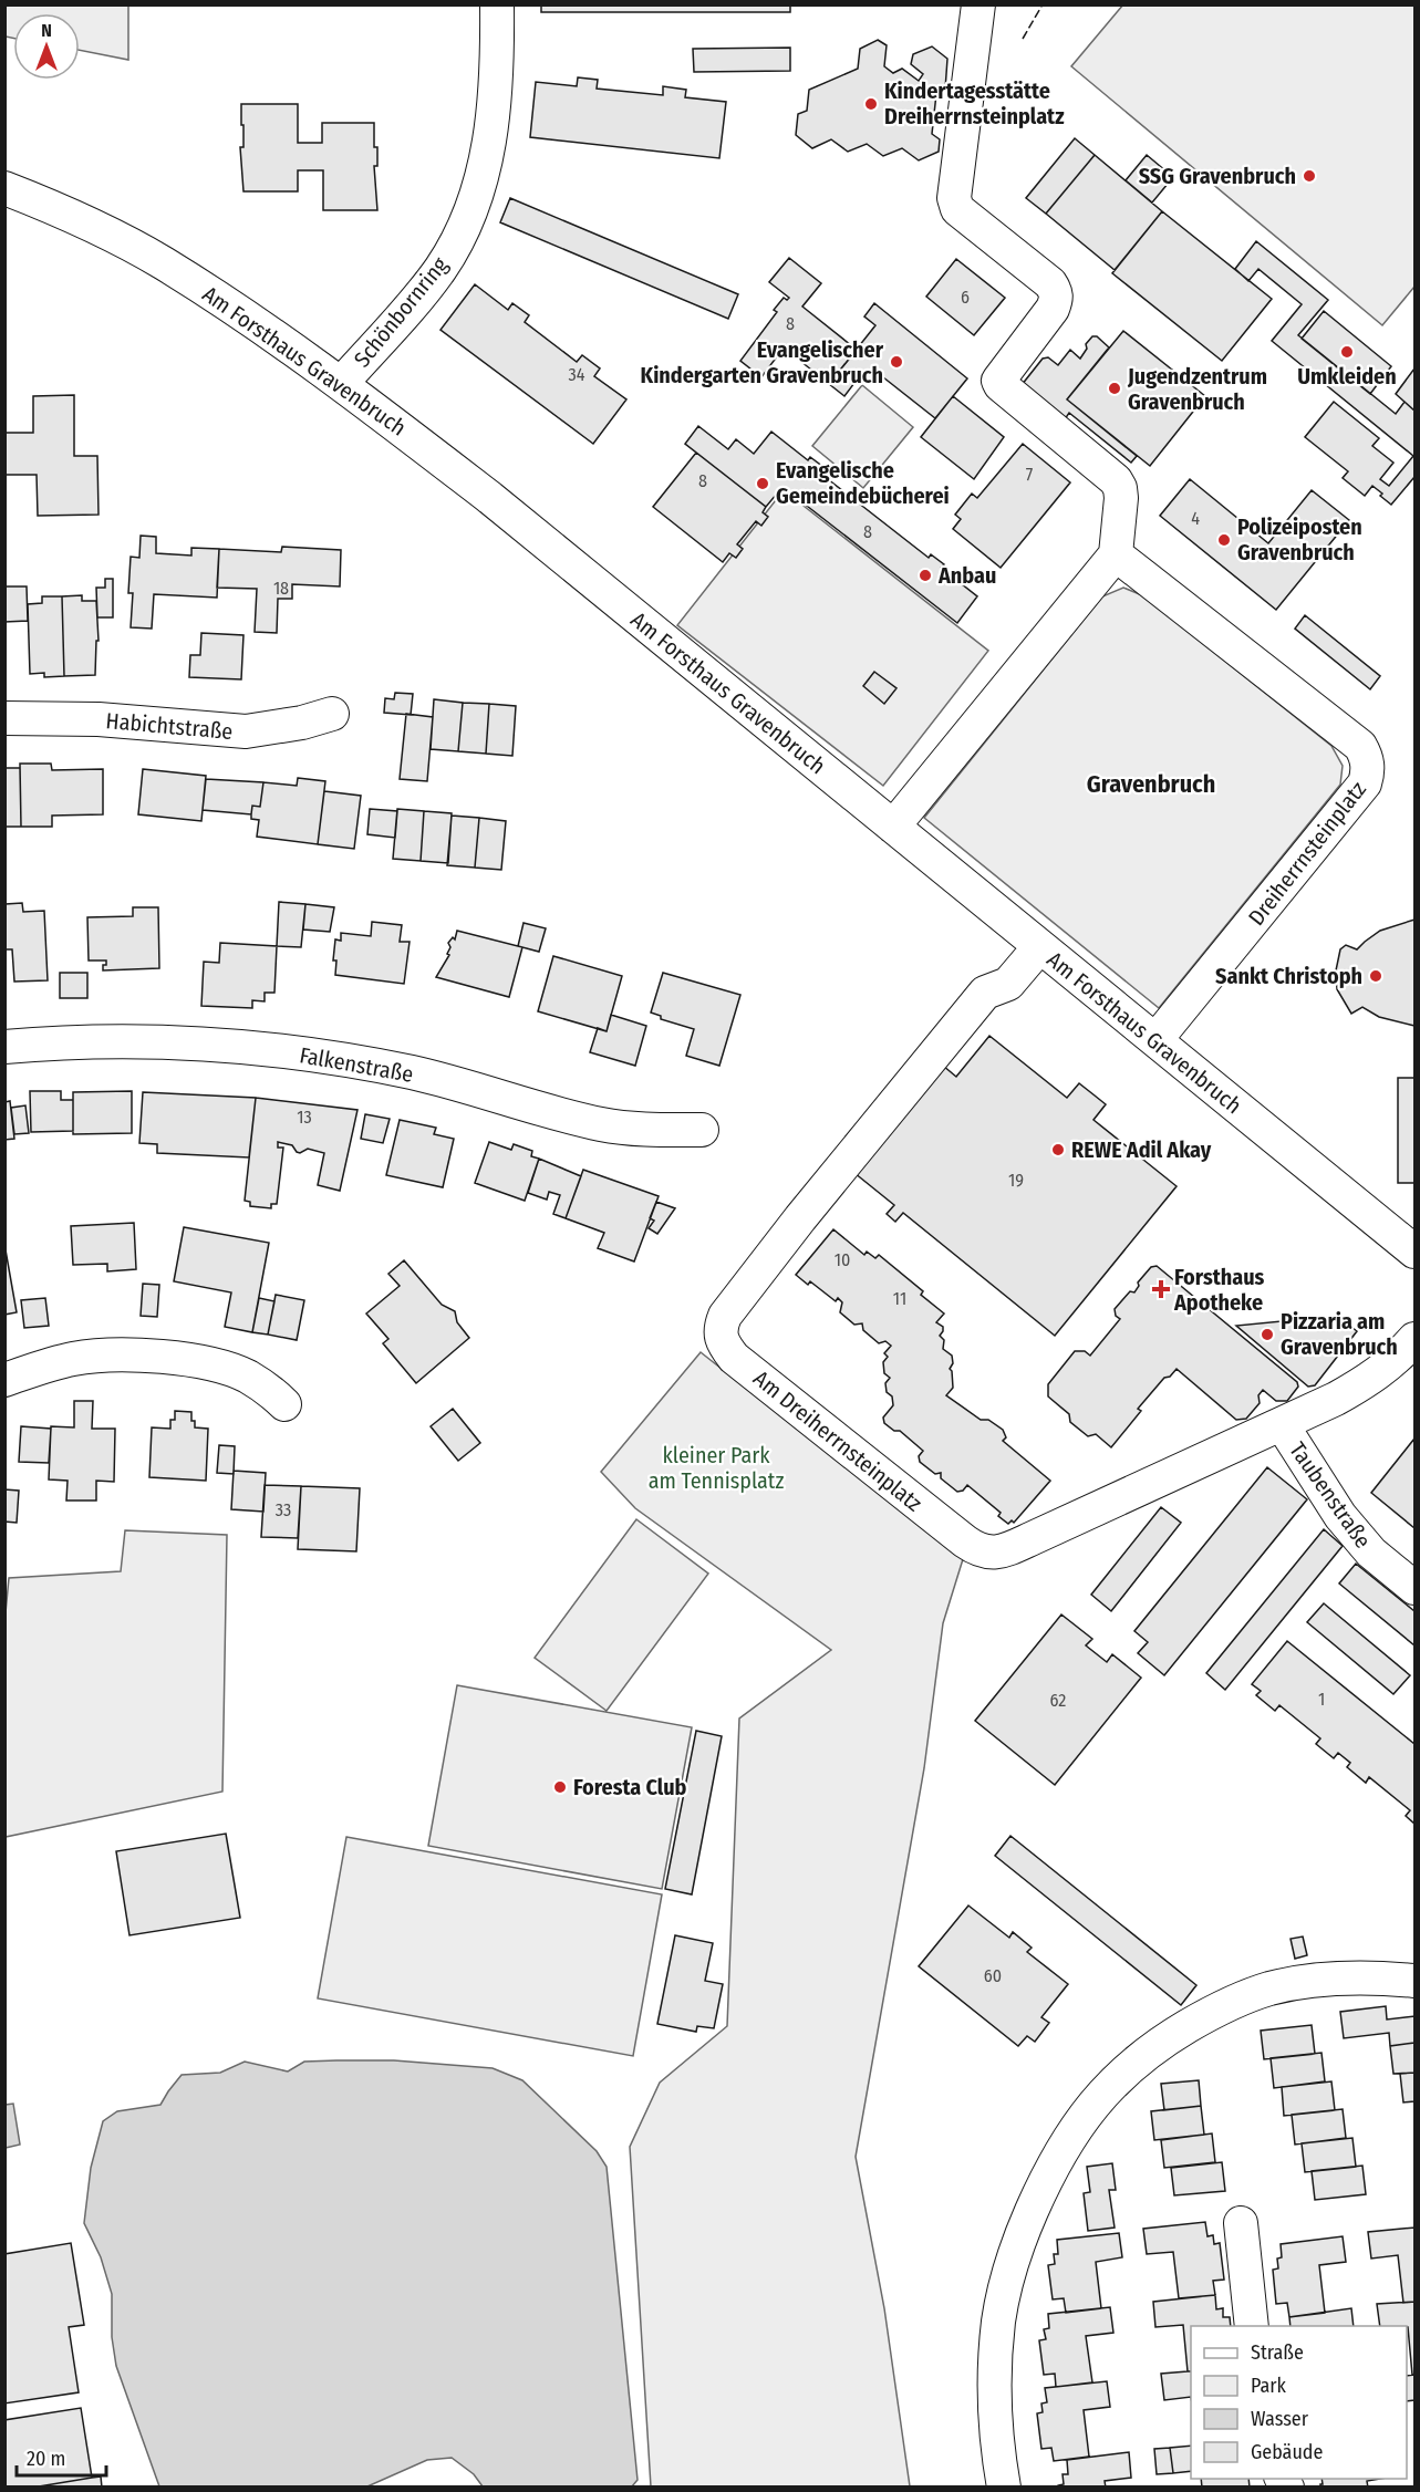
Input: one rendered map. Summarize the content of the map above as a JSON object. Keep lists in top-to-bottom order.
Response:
{
  "streets": {
    "street": [
      "Schönbornring",
      "Am Forsthaus Gravenbruch",
      "Habichtstraße",
      "Dreiherrnsteinplatz",
      "Falkenstraße",
      "Am Dreiherrnsteinplatz",
      "Taubenstraße"
    ]
  },
  "crossings": [
    ["Schönbornring", "Am Forsthaus Gravenbruch"],
    ["Am Forsthaus Gravenbruch", "Dreiherrnsteinplatz"],
    ["Am Forsthaus Gravenbruch", "Am Dreiherrnsteinplatz"],
    ["Am Dreiherrnsteinplatz", "Taubenstraße"]
  ],
  "districts": ["Gravenbruch"],
  "parks": ["kleiner Park am Tennisplatz"],
  "places": {
    "other": [
      "Kindertagesstätte Dreiherrnsteinplatz",
      "SSG Gravenbruch",
      "Umkleiden",
      "Evangelischer Kindergarten Gravenbruch",
      "Jugendzentrum Gravenbruch",
      "Evangelische Gemeindebücherei",
      "Polizeiposten Gravenbruch",
      "Anbau",
      "Sankt Christoph",
      "REWE Adil Akay",
      "Pizzaria am Gravenbruch",
      "Foresta Club"
    ],
    "health": ["Forsthaus Apotheke"]
  },
  "house_numbers": [
    "6",
    "8",
    "34",
    "7",
    "8",
    "4",
    "8",
    "18",
    "13",
    "19",
    "10",
    "11",
    "33",
    "1",
    "62",
    "60"
  ],
  "legend": [
    "Straße",
    "Park",
    "Wasser",
    "Gebäude"
  ],
  "scale_bar": "20 m",
  "north": "top"
}
